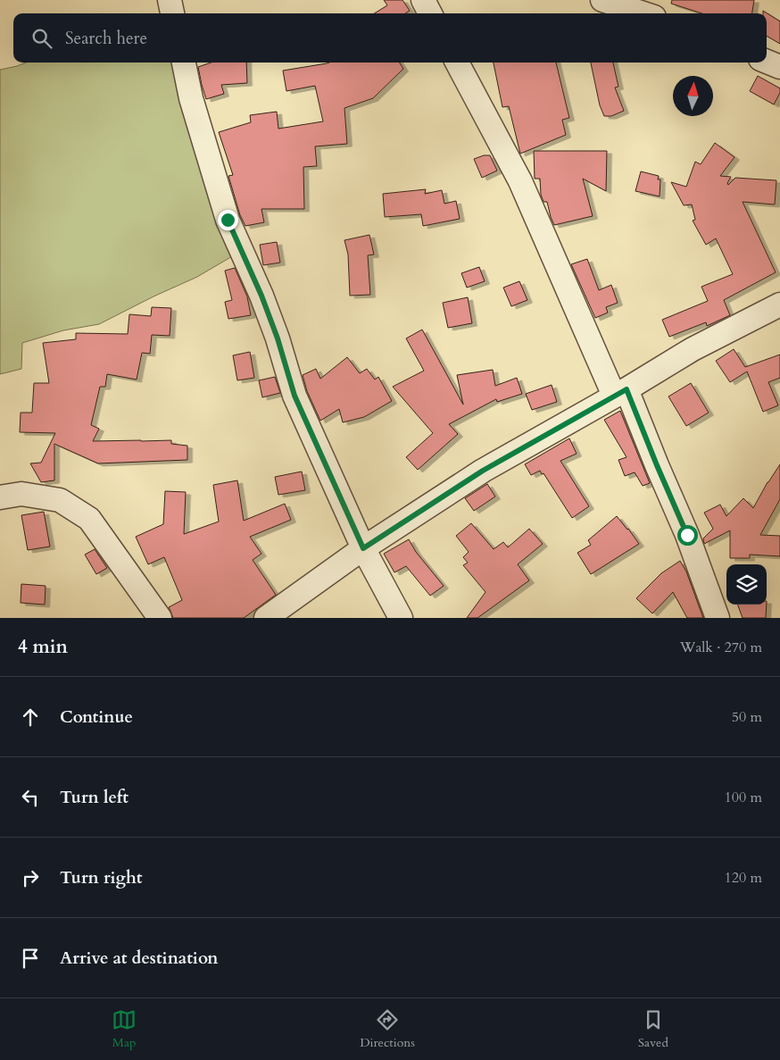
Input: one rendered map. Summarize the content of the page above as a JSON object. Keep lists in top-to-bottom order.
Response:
{
  "north": "top",
  "page": {
    "search": "Search here",
    "heading": ["4 min", "Walk · 270 m"],
    "list": [
      ["Continue", "50 m"],
      ["Turn left", "100 m"],
      ["Turn right", "120 m"],
      "Arrive at destination"
    ],
    "nav": ["Map", "Directions", "Saved"]
  }
}
